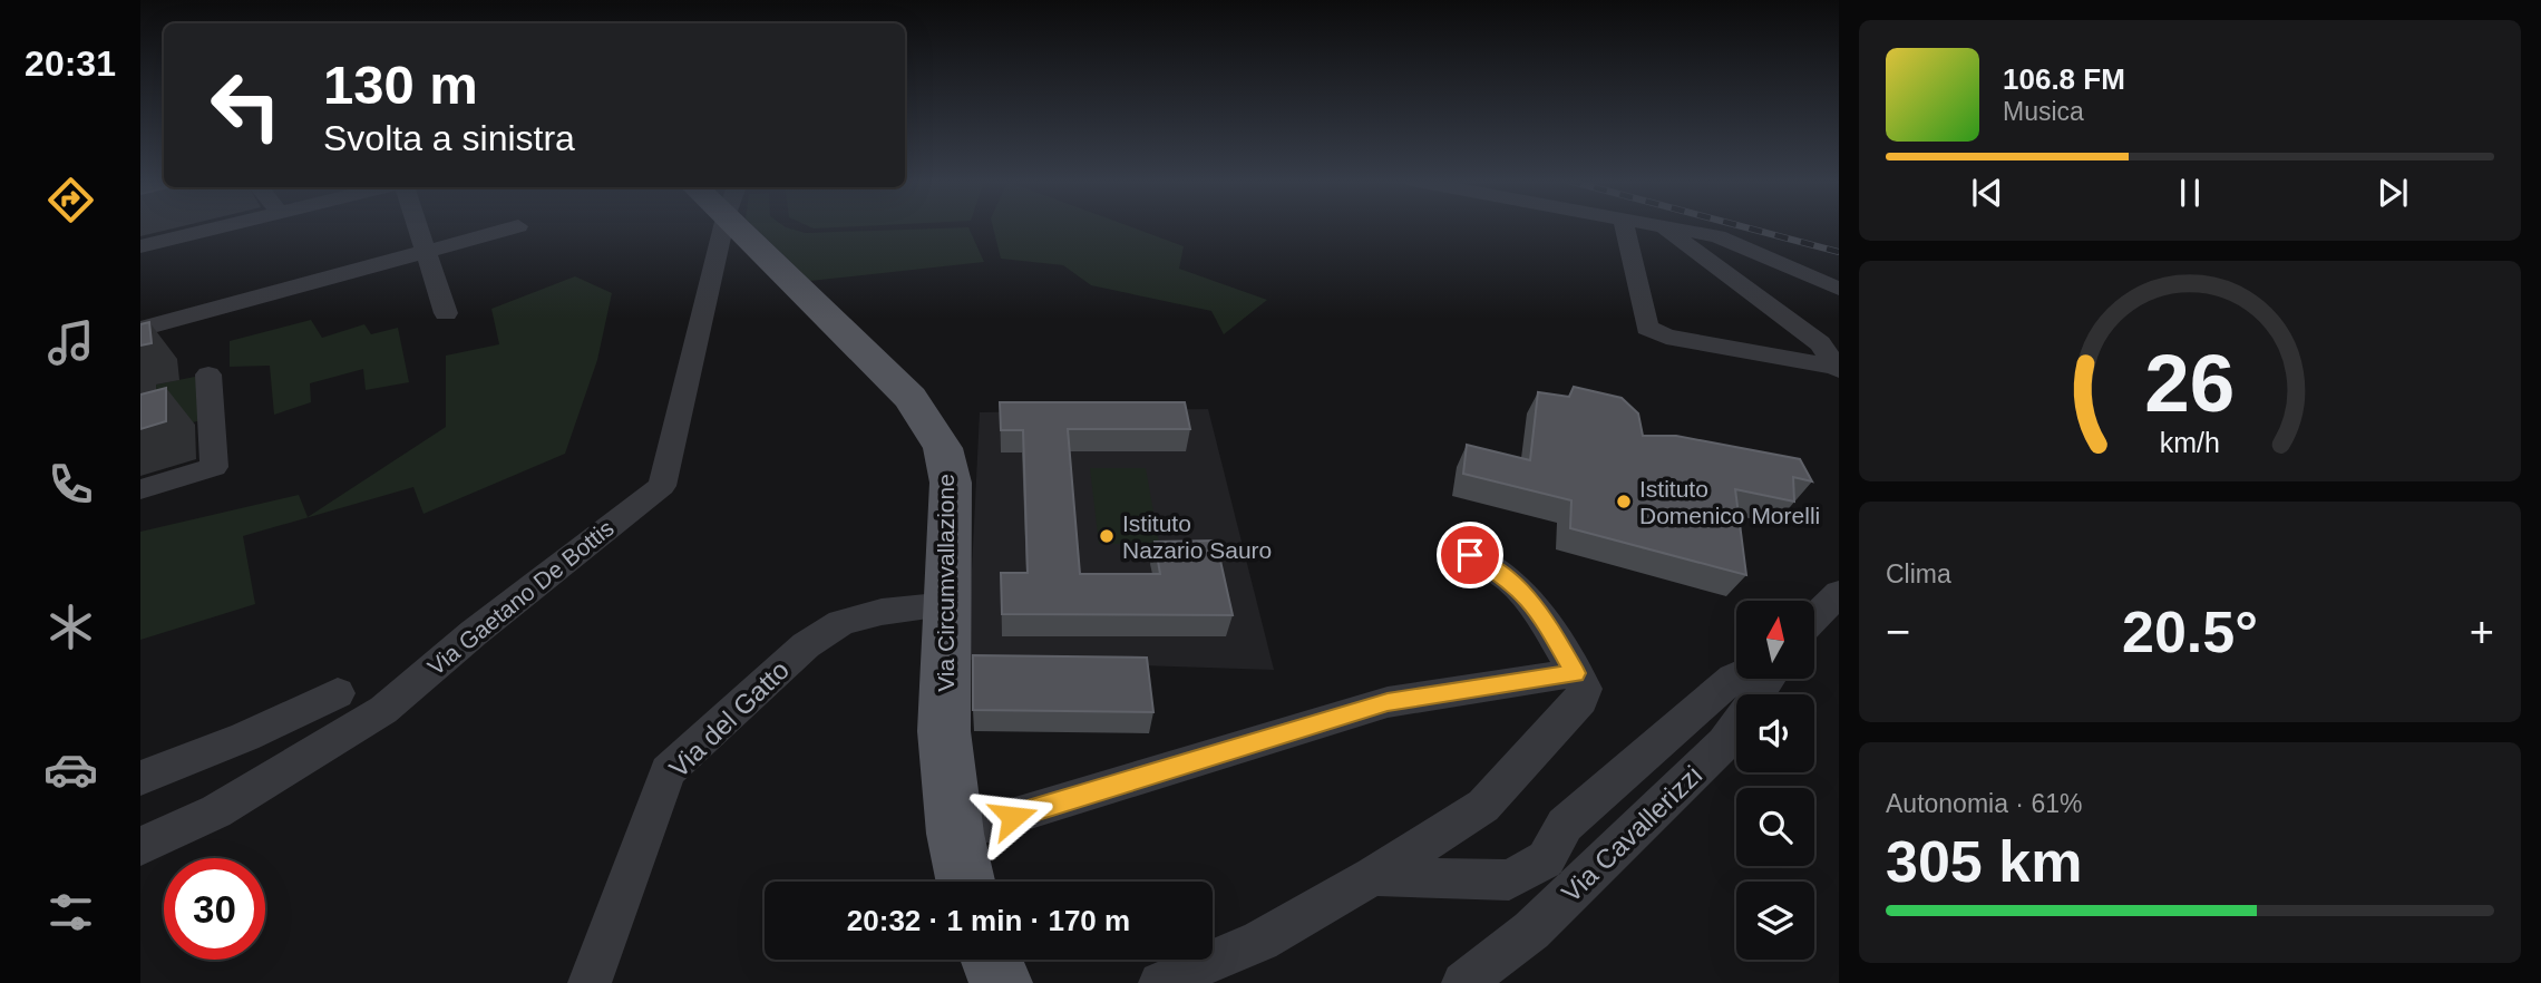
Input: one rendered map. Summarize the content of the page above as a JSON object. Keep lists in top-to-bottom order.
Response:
{
  "streets": {
    "main road": ["Via Circumvallazione"],
    "street": ["Via Gaetano De Bottis", "Via del Gatto", "Via Cavallerizzi"]
  },
  "crossings": [
    ["Via Circumvallazione", "Via del Gatto"]
  ],
  "places": ["Istituto Domenico Morelli", "Istituto Nazario Sauro"],
  "north": "top",
  "page": {
    "tabs": "20:31",
    "turn": ["130 m", "Svolta a sinistra"],
    "song": ["106.8 FM", "Musica"],
    "tile": [
      "Clima",
      ["Autonomia · 61%", "305 km"]
    ],
    "heat": ["−", "20.5°", "+"],
    "limit": "30",
    "trip": "20:32 · 1 min · 170 m",
    "gauge": ["26", "km/h"]
  }
}
